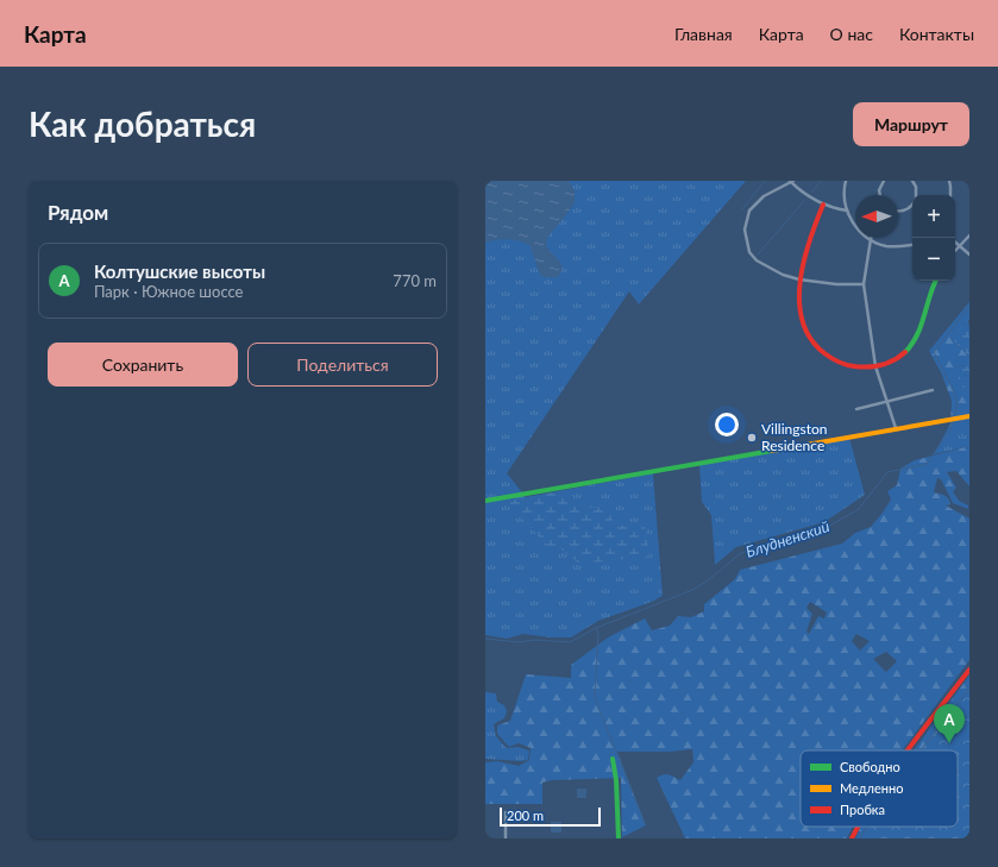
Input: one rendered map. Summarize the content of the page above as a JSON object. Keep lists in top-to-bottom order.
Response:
{
  "water": ["Блудненский"],
  "places": ["Villingston Residence"],
  "legend": ["Свободно", "Медленно", "Пробка"],
  "scale_bar": "200 m",
  "north": "left",
  "page": {
    "header": "Карта",
    "nav": [
      "Главная",
      "Карта",
      "О нас",
      "Контакты"
    ],
    "buttons": [
      "Маршрут",
      ["Сохранить", "Поделиться"]
    ],
    "title": "Как добраться",
    "heading": "Рядом",
    "map_buttons": ["+", "−"],
    "list": [
      {
        "mark": "A",
        "name": "Колтушские высоты",
        "note": "Парк · Южное шоссе",
        "value": "770 m"
      }
    ],
    "pins": "A",
    "scale": "200 m"
  }
}
